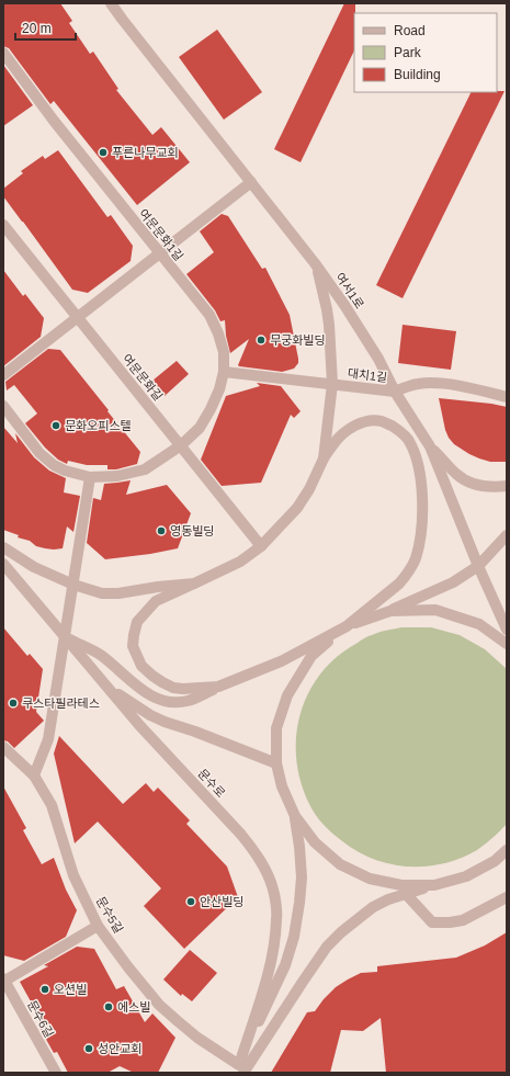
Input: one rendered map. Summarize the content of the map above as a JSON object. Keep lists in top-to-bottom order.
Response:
{
  "streets": {
    "street": [
      "여문문화1길",
      "여서1로",
      "대치1길",
      "여문문화길",
      "문수로",
      "문수5길",
      "문수6길"
    ]
  },
  "crossings": [
    ["여문문화1길", "대치1길"],
    ["여문문화1길", "여문문화길"],
    ["여서1로", "대치1길"],
    ["문수로", "문수5길"]
  ],
  "places": [
    "푸른나무교회",
    "무궁화빌딩",
    "문화오피스텔",
    "영동빌딩",
    "쿠스타필라테스",
    "안산빌딩",
    "오션빌",
    "에스빌",
    "성안교회"
  ],
  "legend": ["Road", "Park", "Building"],
  "scale_bar": "20 m"
}
